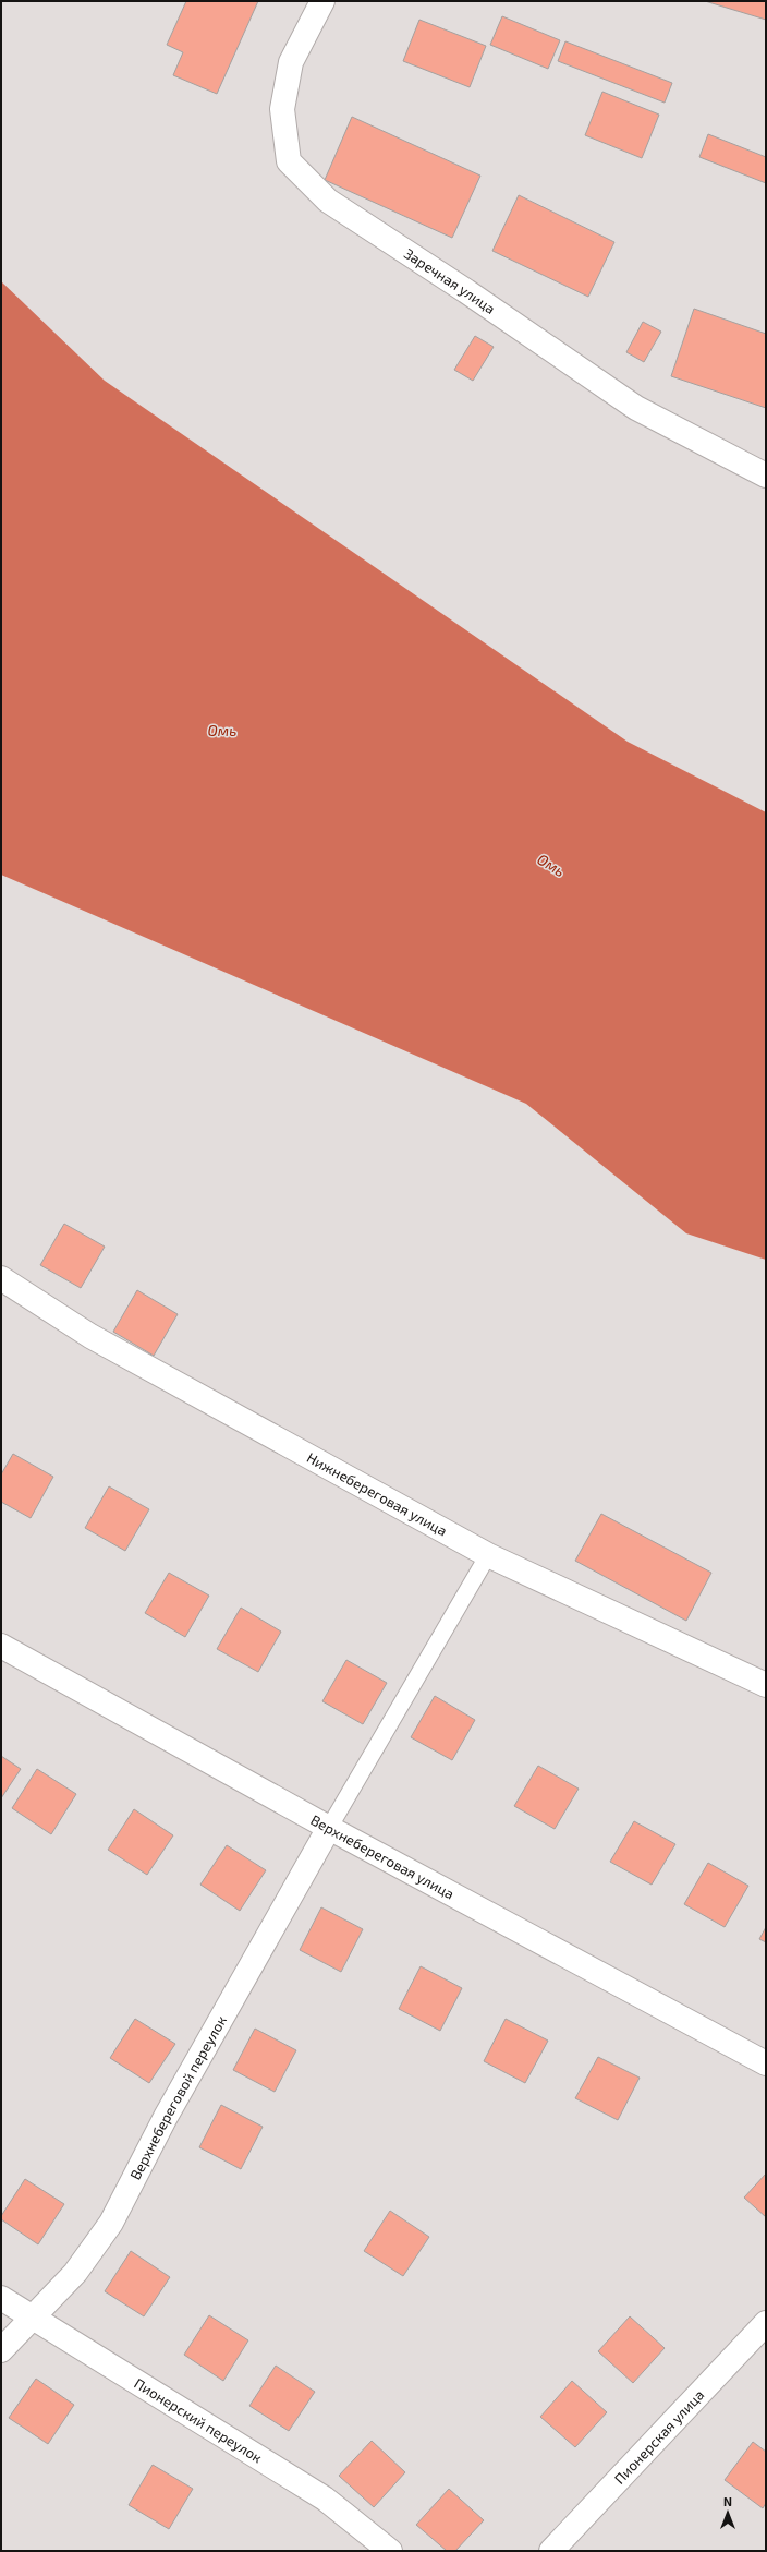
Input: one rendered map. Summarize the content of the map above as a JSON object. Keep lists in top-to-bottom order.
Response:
{
  "streets": {
    "street": [
      "Заречная улица",
      "Нижнебереговая улица",
      "Верхнебереговая улица",
      "Верхнебереговой переулок",
      "Пионерский переулок",
      "Пионерская улица"
    ]
  },
  "crossings": [
    ["Верхнебереговая улица", "Верхнебереговой переулок"],
    ["Верхнебереговой переулок", "Пионерский переулок"]
  ],
  "water": ["Омь"],
  "north": "top"
}
